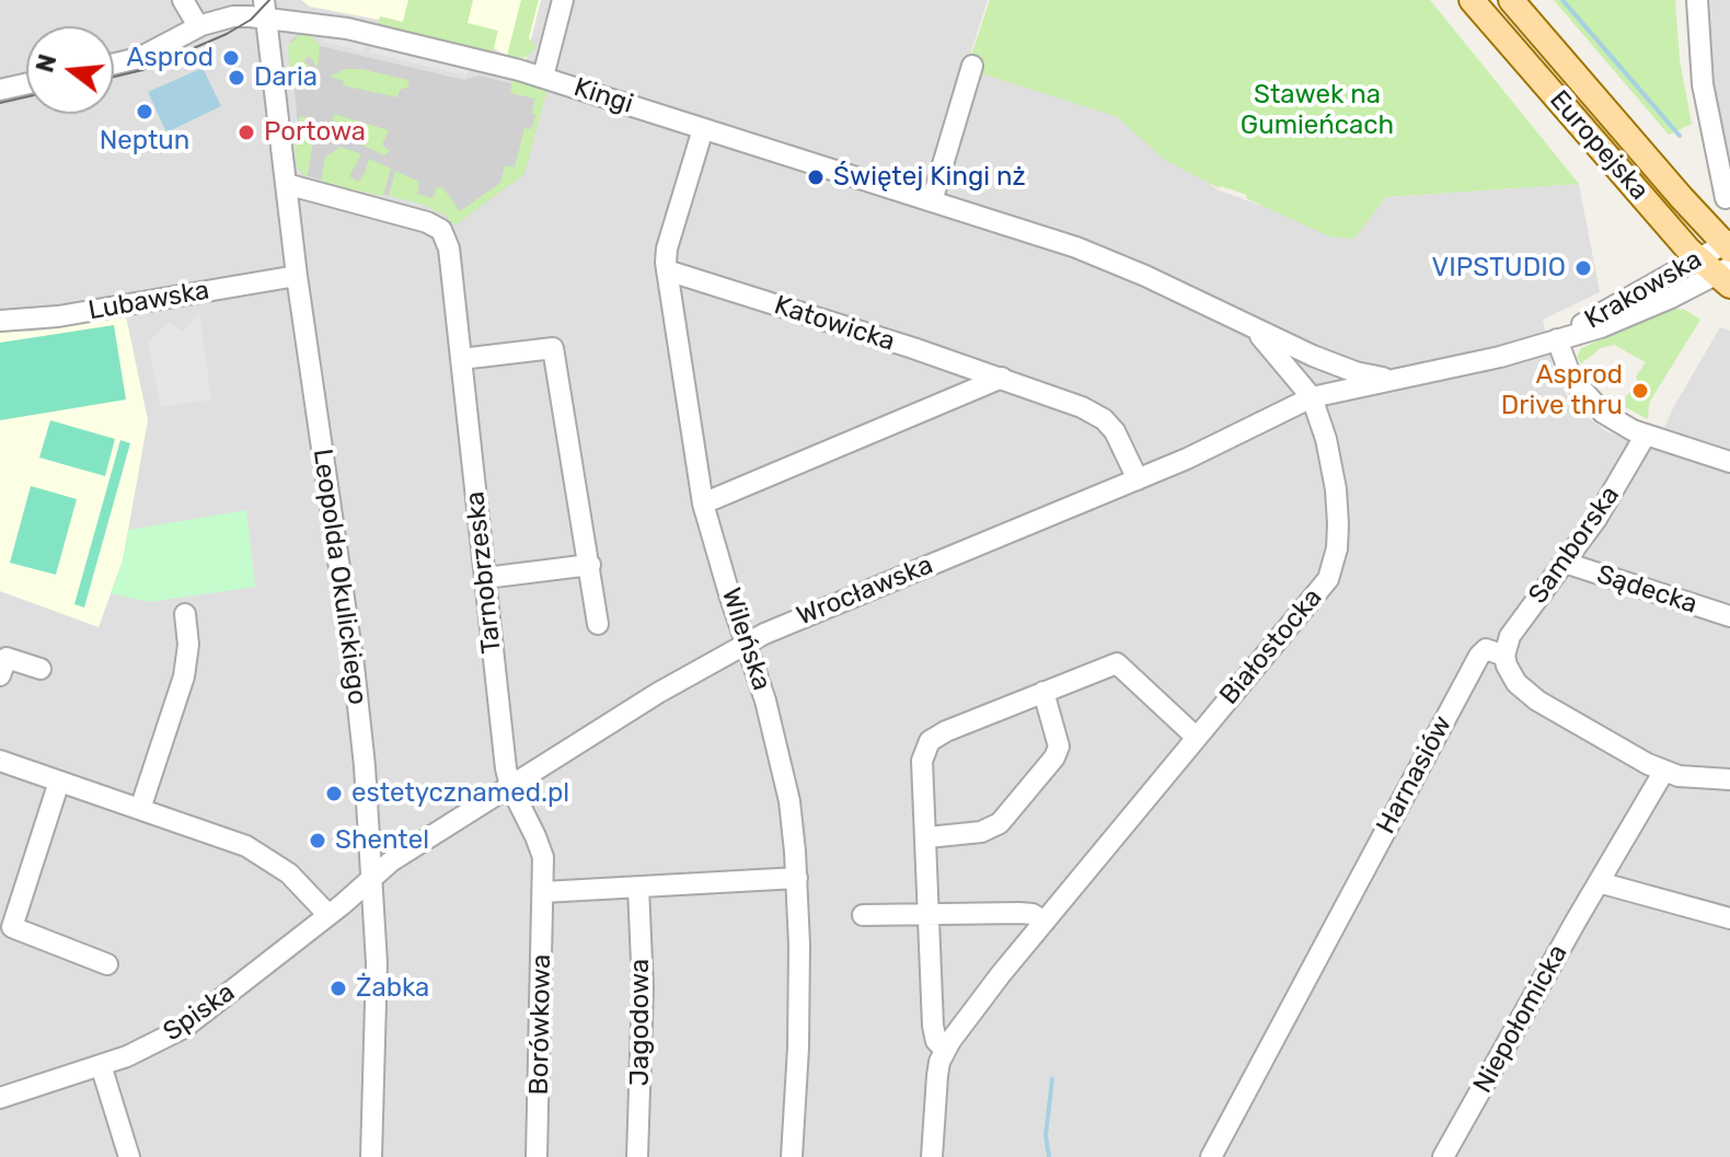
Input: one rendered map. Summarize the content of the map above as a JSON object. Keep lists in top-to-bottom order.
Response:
{
  "streets": {
    "main road": ["Europejska"],
    "street": [
      "Kingi",
      "Krakowska",
      "Lubawska",
      "Katowicka",
      "Samborska",
      "Tarnobrzeska",
      "Leopolda Okulickiego",
      "Sądecka",
      "Wrocławska",
      "Wileńska",
      "Białostocka",
      "Harnasiów",
      "Spiska",
      "Niepołomicka",
      "Jagodowa",
      "Borówkowa"
    ]
  },
  "crossings": [
    ["Kingi", "Krakowska"],
    ["Kingi", "Leopolda Okulickiego"],
    ["Kingi", "Wrocławska"],
    ["Kingi", "Wileńska"],
    ["Kingi", "Białostocka"],
    ["Europejska", "Krakowska"],
    ["Krakowska", "Samborska"],
    ["Krakowska", "Wrocławska"],
    ["Lubawska", "Leopolda Okulickiego"],
    ["Katowicka", "Wrocławska"],
    ["Katowicka", "Wileńska"],
    ["Samborska", "Sądecka"],
    ["Samborska", "Harnasiów"],
    ["Tarnobrzeska", "Leopolda Okulickiego"],
    ["Tarnobrzeska", "Wrocławska"],
    ["Tarnobrzeska", "Borówkowa"],
    ["Leopolda Okulickiego", "Wrocławska"],
    ["Leopolda Okulickiego", "Spiska"],
    ["Wrocławska", "Wileńska"],
    ["Wrocławska", "Białostocka"],
    ["Wrocławska", "Spiska"],
    ["Wrocławska", "Borówkowa"]
  ],
  "parks": ["Stawek na Gumieńcach"],
  "places": [
    "Asprod",
    "Daria",
    "Neptun",
    "Portowa",
    "Świętej Kingi nż",
    "VIPSTUDIO",
    "Asprod Drive thru",
    "estetycznamed.pl",
    "Shentel",
    "Żabka"
  ],
  "north": "left"
}
